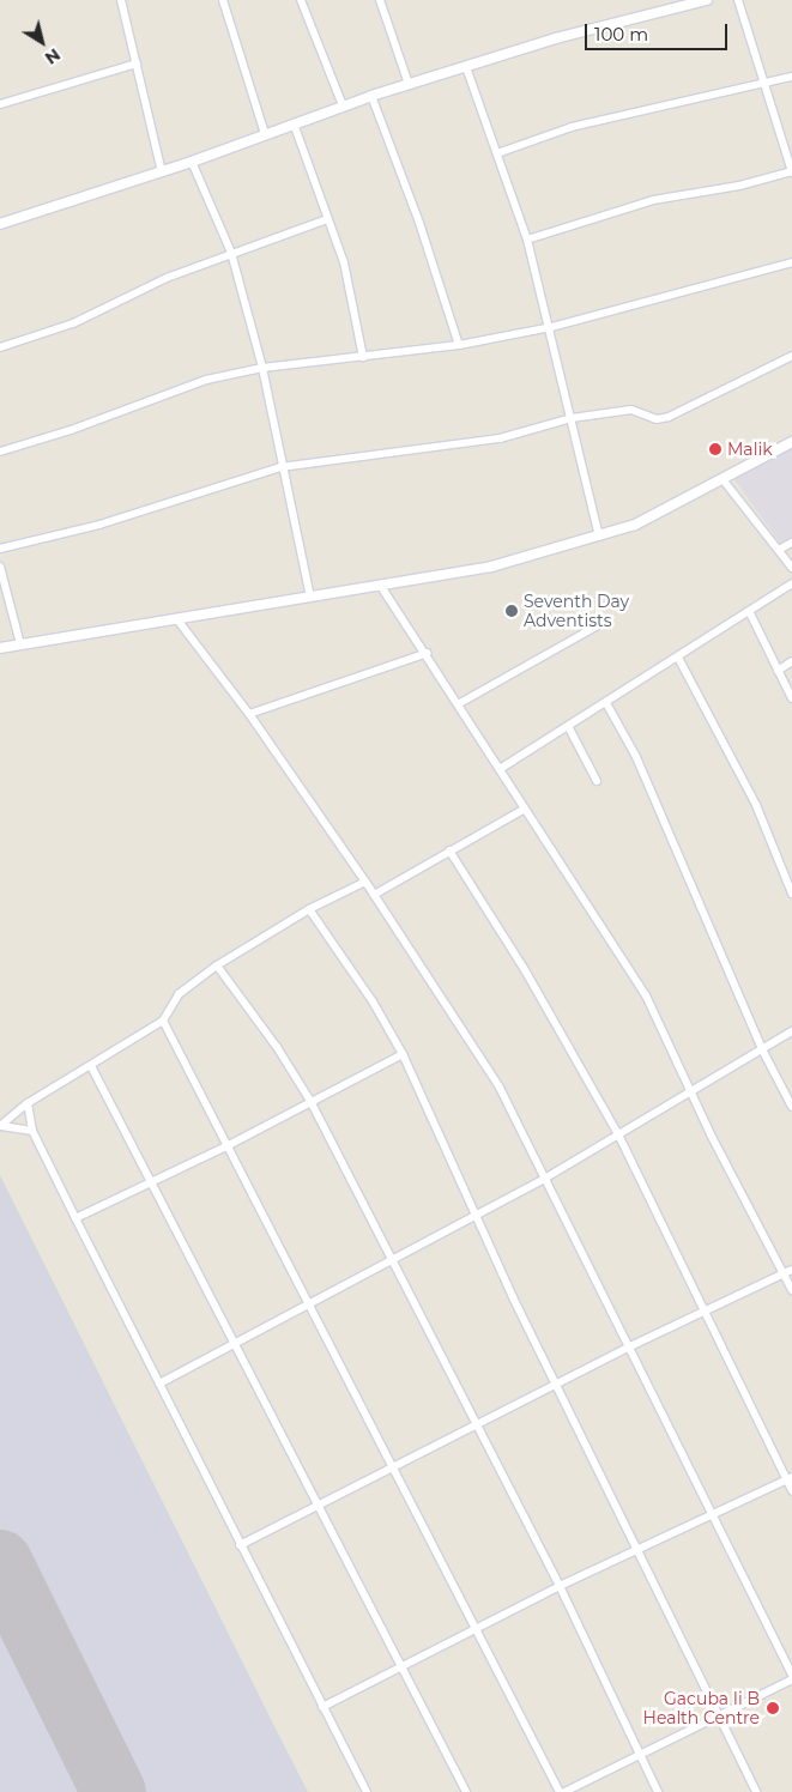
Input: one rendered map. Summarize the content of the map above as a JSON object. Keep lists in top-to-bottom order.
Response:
{
  "places": ["Malik", "Seventh Day Adventists", "Gacuba Ii B Health Centre"],
  "scale_bar": "100 m",
  "north": "bottom right"
}
